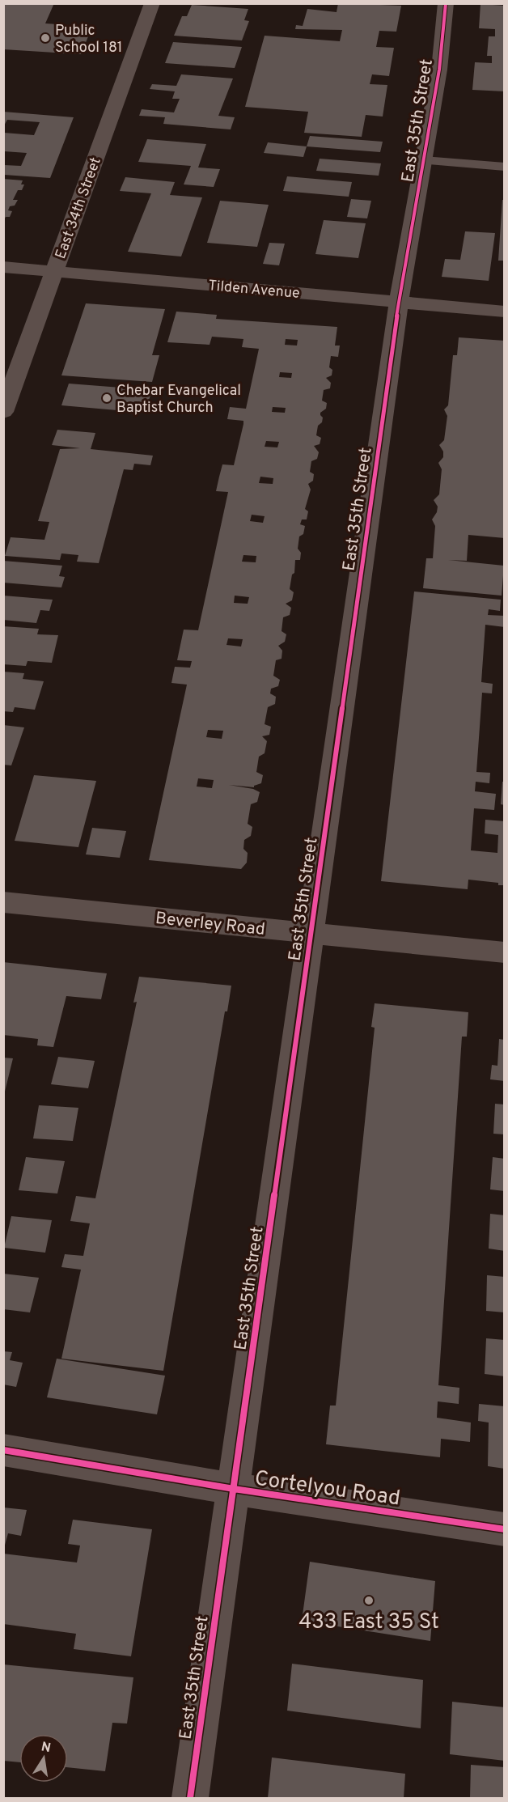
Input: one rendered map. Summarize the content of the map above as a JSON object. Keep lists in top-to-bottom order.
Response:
{
  "streets": {
    "street": [
      "East 35th Street",
      "East 34th Street",
      "Tilden Avenue",
      "Beverley Road",
      "Cortelyou Road"
    ]
  },
  "crossings": [
    ["East 35th Street", "Tilden Avenue"],
    ["East 35th Street", "Beverley Road"],
    ["East 35th Street", "Cortelyou Road"],
    ["East 34th Street", "Tilden Avenue"]
  ],
  "places": ["Public School 181", "Chebar Evangelical Baptist Church", "433 East 35 St"],
  "north": "top"
}
